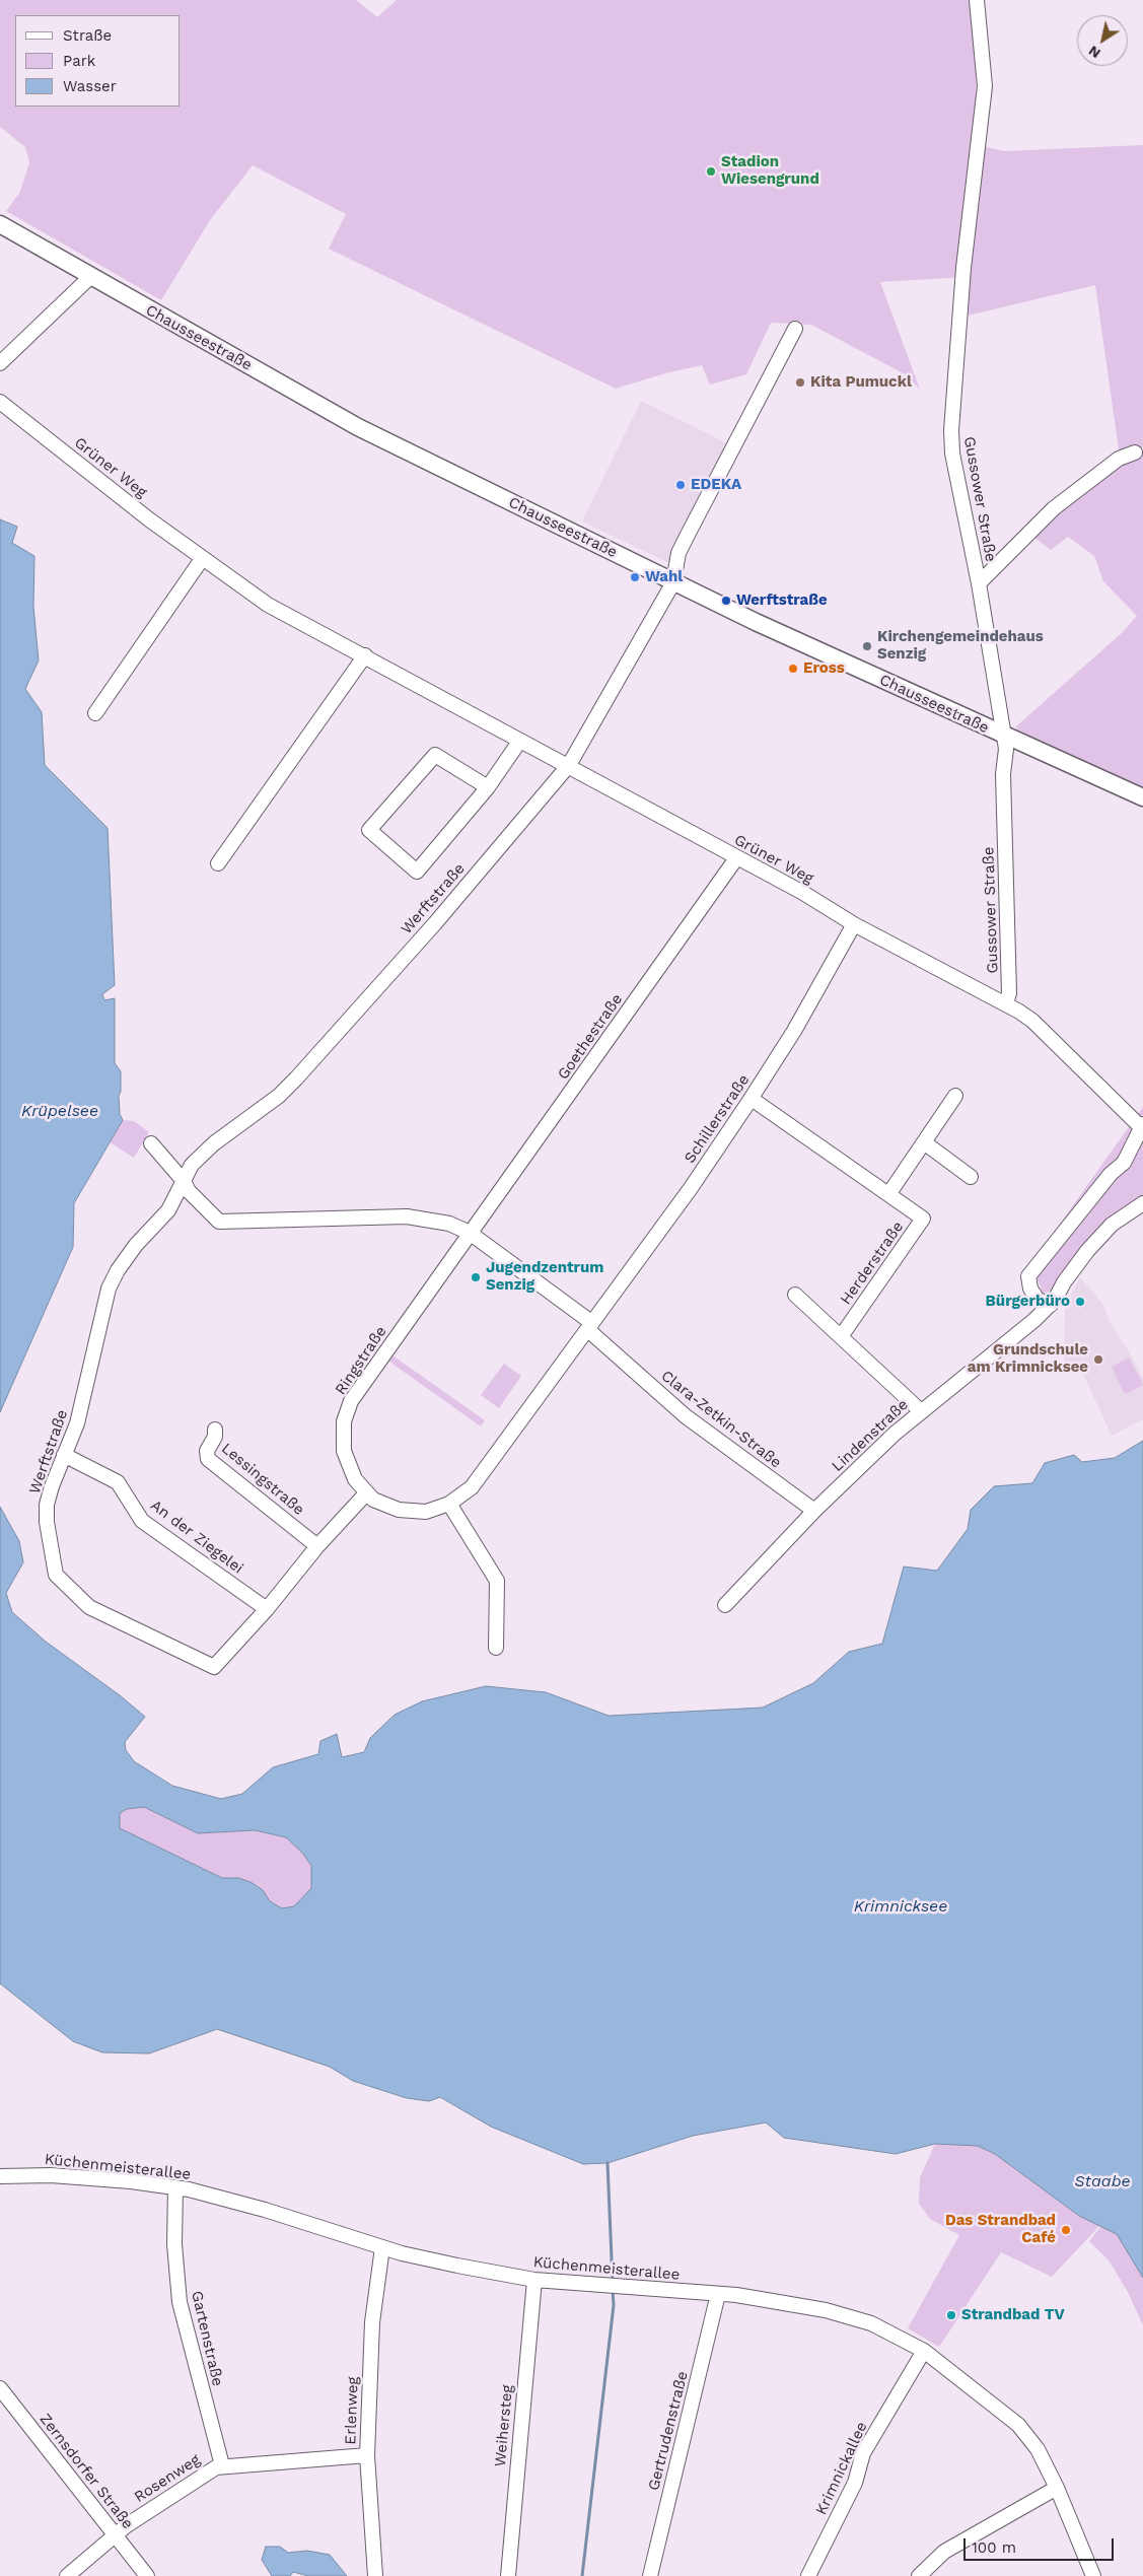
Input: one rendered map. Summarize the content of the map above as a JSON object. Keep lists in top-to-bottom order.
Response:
{
  "streets": {
    "main road": ["Chausseestraße"],
    "street": [
      "Grüner Weg",
      "Gussower Straße",
      "Werftstraße",
      "Goethestraße",
      "Schillerstraße",
      "Herderstraße",
      "Ringstraße",
      "Clara-Zetkin-Straße",
      "Lindenstraße",
      "Lessingstraße",
      "An der Ziegelei",
      "Küchenmeisterallee",
      "Gartenstraße",
      "Erlenweg",
      "Weihersteg",
      "Gertrudenstraße",
      "Krimnickallee",
      "Zernsdorfer Straße",
      "Rosenweg"
    ]
  },
  "crossings": [
    ["Chausseestraße", "Gussower Straße"],
    ["Chausseestraße", "Werftstraße"],
    ["Grüner Weg", "Gussower Straße"],
    ["Grüner Weg", "Werftstraße"],
    ["Grüner Weg", "Goethestraße"],
    ["Grüner Weg", "Schillerstraße"],
    ["Werftstraße", "An der Ziegelei"],
    ["Goethestraße", "Ringstraße"],
    ["Goethestraße", "Clara-Zetkin-Straße"],
    ["Schillerstraße", "Herderstraße"],
    ["Schillerstraße", "Ringstraße"],
    ["Schillerstraße", "Clara-Zetkin-Straße"],
    ["Ringstraße", "Clara-Zetkin-Straße"],
    ["Clara-Zetkin-Straße", "Lindenstraße"],
    ["Küchenmeisterallee", "Gartenstraße"],
    ["Küchenmeisterallee", "Erlenweg"],
    ["Küchenmeisterallee", "Weihersteg"],
    ["Küchenmeisterallee", "Gertrudenstraße"],
    ["Küchenmeisterallee", "Krimnickallee"],
    ["Gartenstraße", "Rosenweg"],
    ["Erlenweg", "Rosenweg"],
    ["Zernsdorfer Straße", "Rosenweg"]
  ],
  "water": ["Krüpelsee", "Krimnicksee", "Staabe"],
  "places": [
    "Stadion Wiesengrund",
    "Kita Pumuckl",
    "EDEKA",
    "Wahl",
    "Werftstraße",
    "Kirchengemeindehaus Senzig",
    "Eross",
    "Jugendzentrum Senzig",
    "Bürgerbüro",
    "Grundschule am Krimnicksee",
    "Das Strandbad Café",
    "Strandbad TV"
  ],
  "legend": ["Straße", "Park", "Wasser"],
  "scale_bar": "100 m",
  "north": "bottom left"
}
